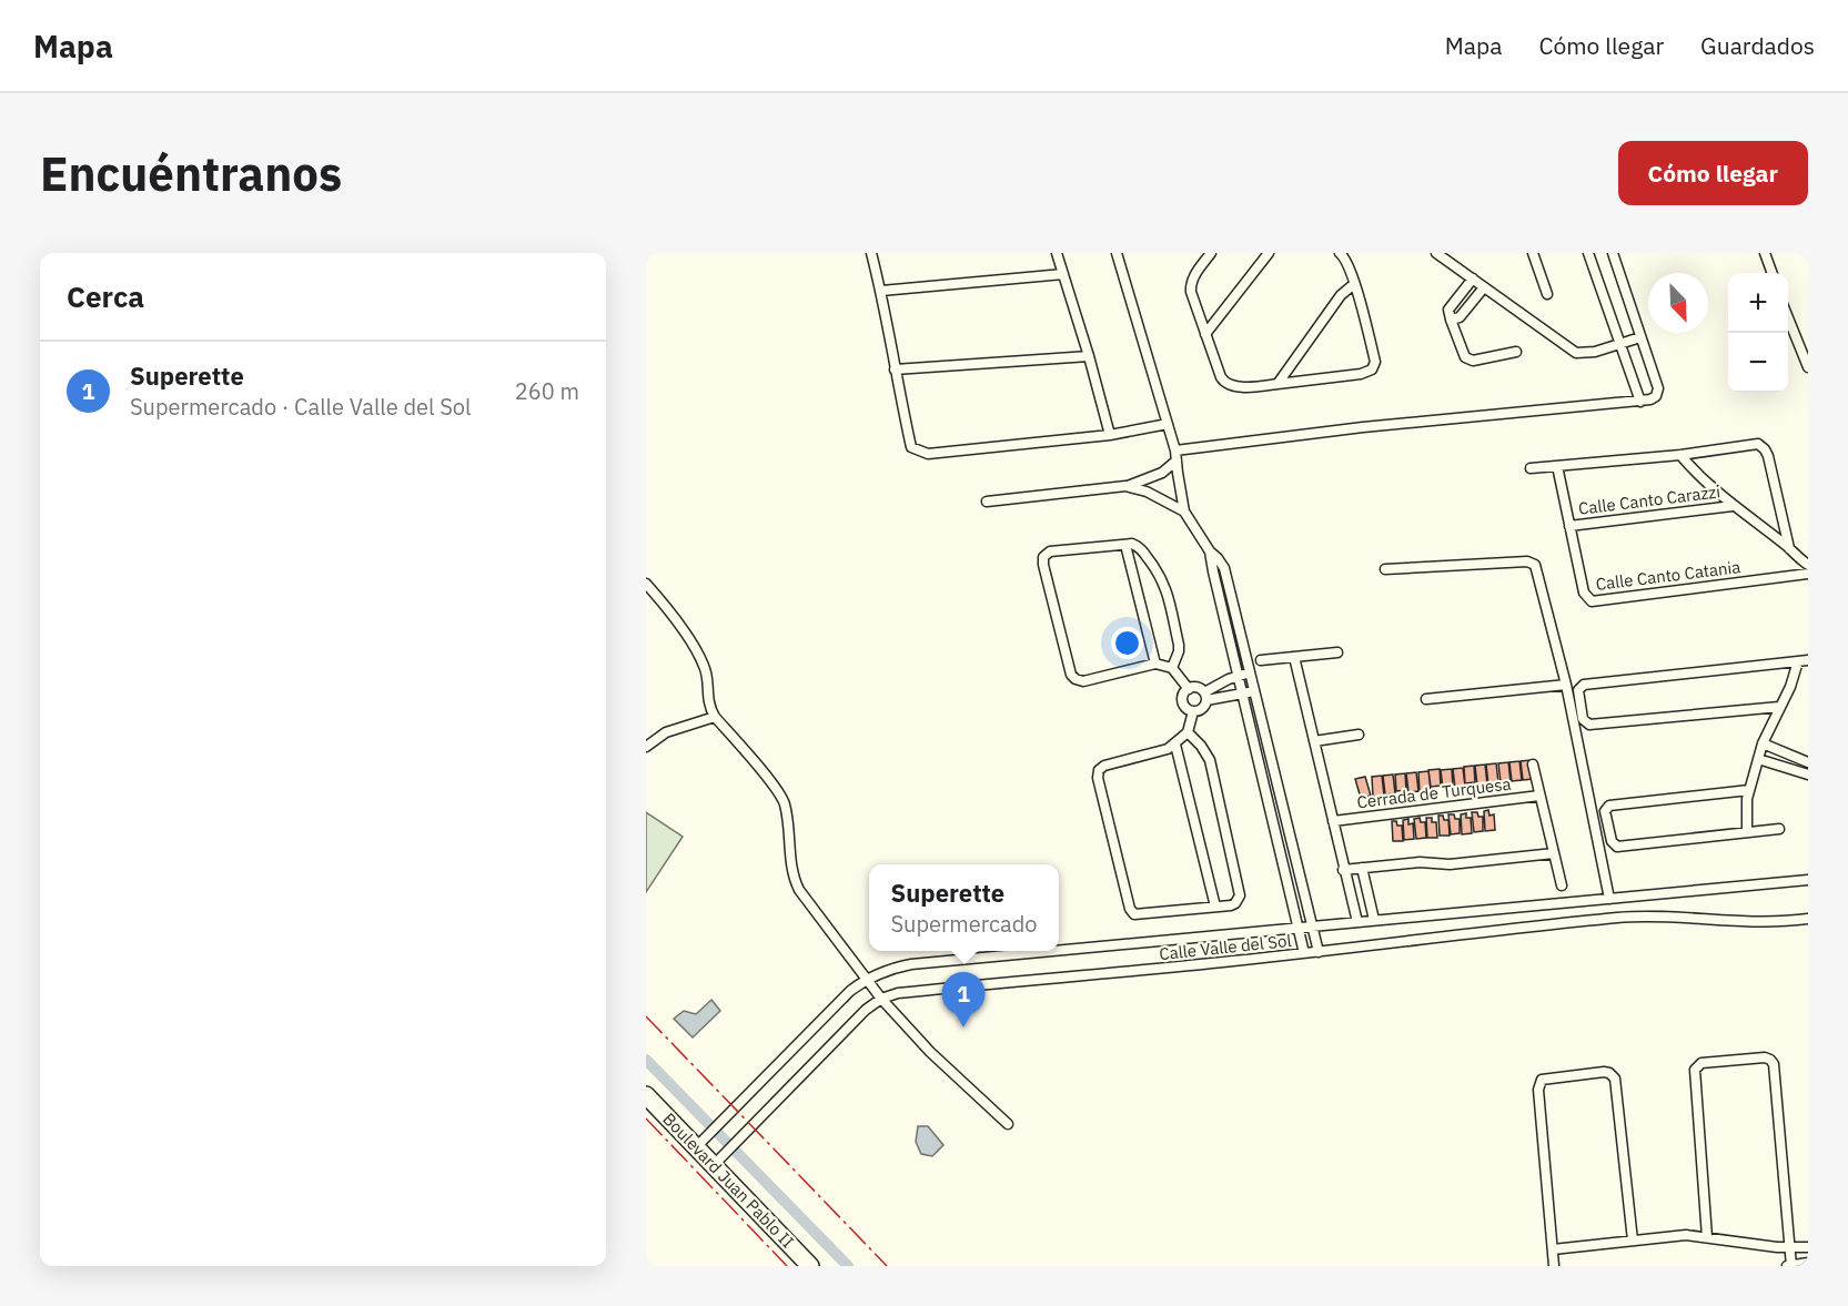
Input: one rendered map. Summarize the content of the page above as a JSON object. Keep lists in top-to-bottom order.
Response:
{
  "streets": {
    "highway": ["Boulevard Juan Pablo II"],
    "street": [
      "Calle Canto Carazzi",
      "Calle Canto Catania",
      "Cerrada de Turquesa",
      "Calle Valle del Sol"
    ]
  },
  "crossings": [
    ["Calle Canto Carazzi", "Calle Canto Catania"],
    ["Calle Valle del Sol", "Boulevard Juan Pablo II"]
  ],
  "north": "bottom right",
  "page": {
    "header": "Mapa",
    "nav": ["Mapa", "Cómo llegar", "Guardados"],
    "buttons": "Cómo llegar",
    "title": "Encuéntranos",
    "heading": "Cerca",
    "map_buttons": ["+", "−"],
    "list": [
      {
        "mark": "1",
        "name": "Superette",
        "note": "Supermercado · Calle Valle del Sol",
        "value": "260 m"
      }
    ],
    "popup": ["Superette", "Supermercado"],
    "pins": "1"
  }
}
